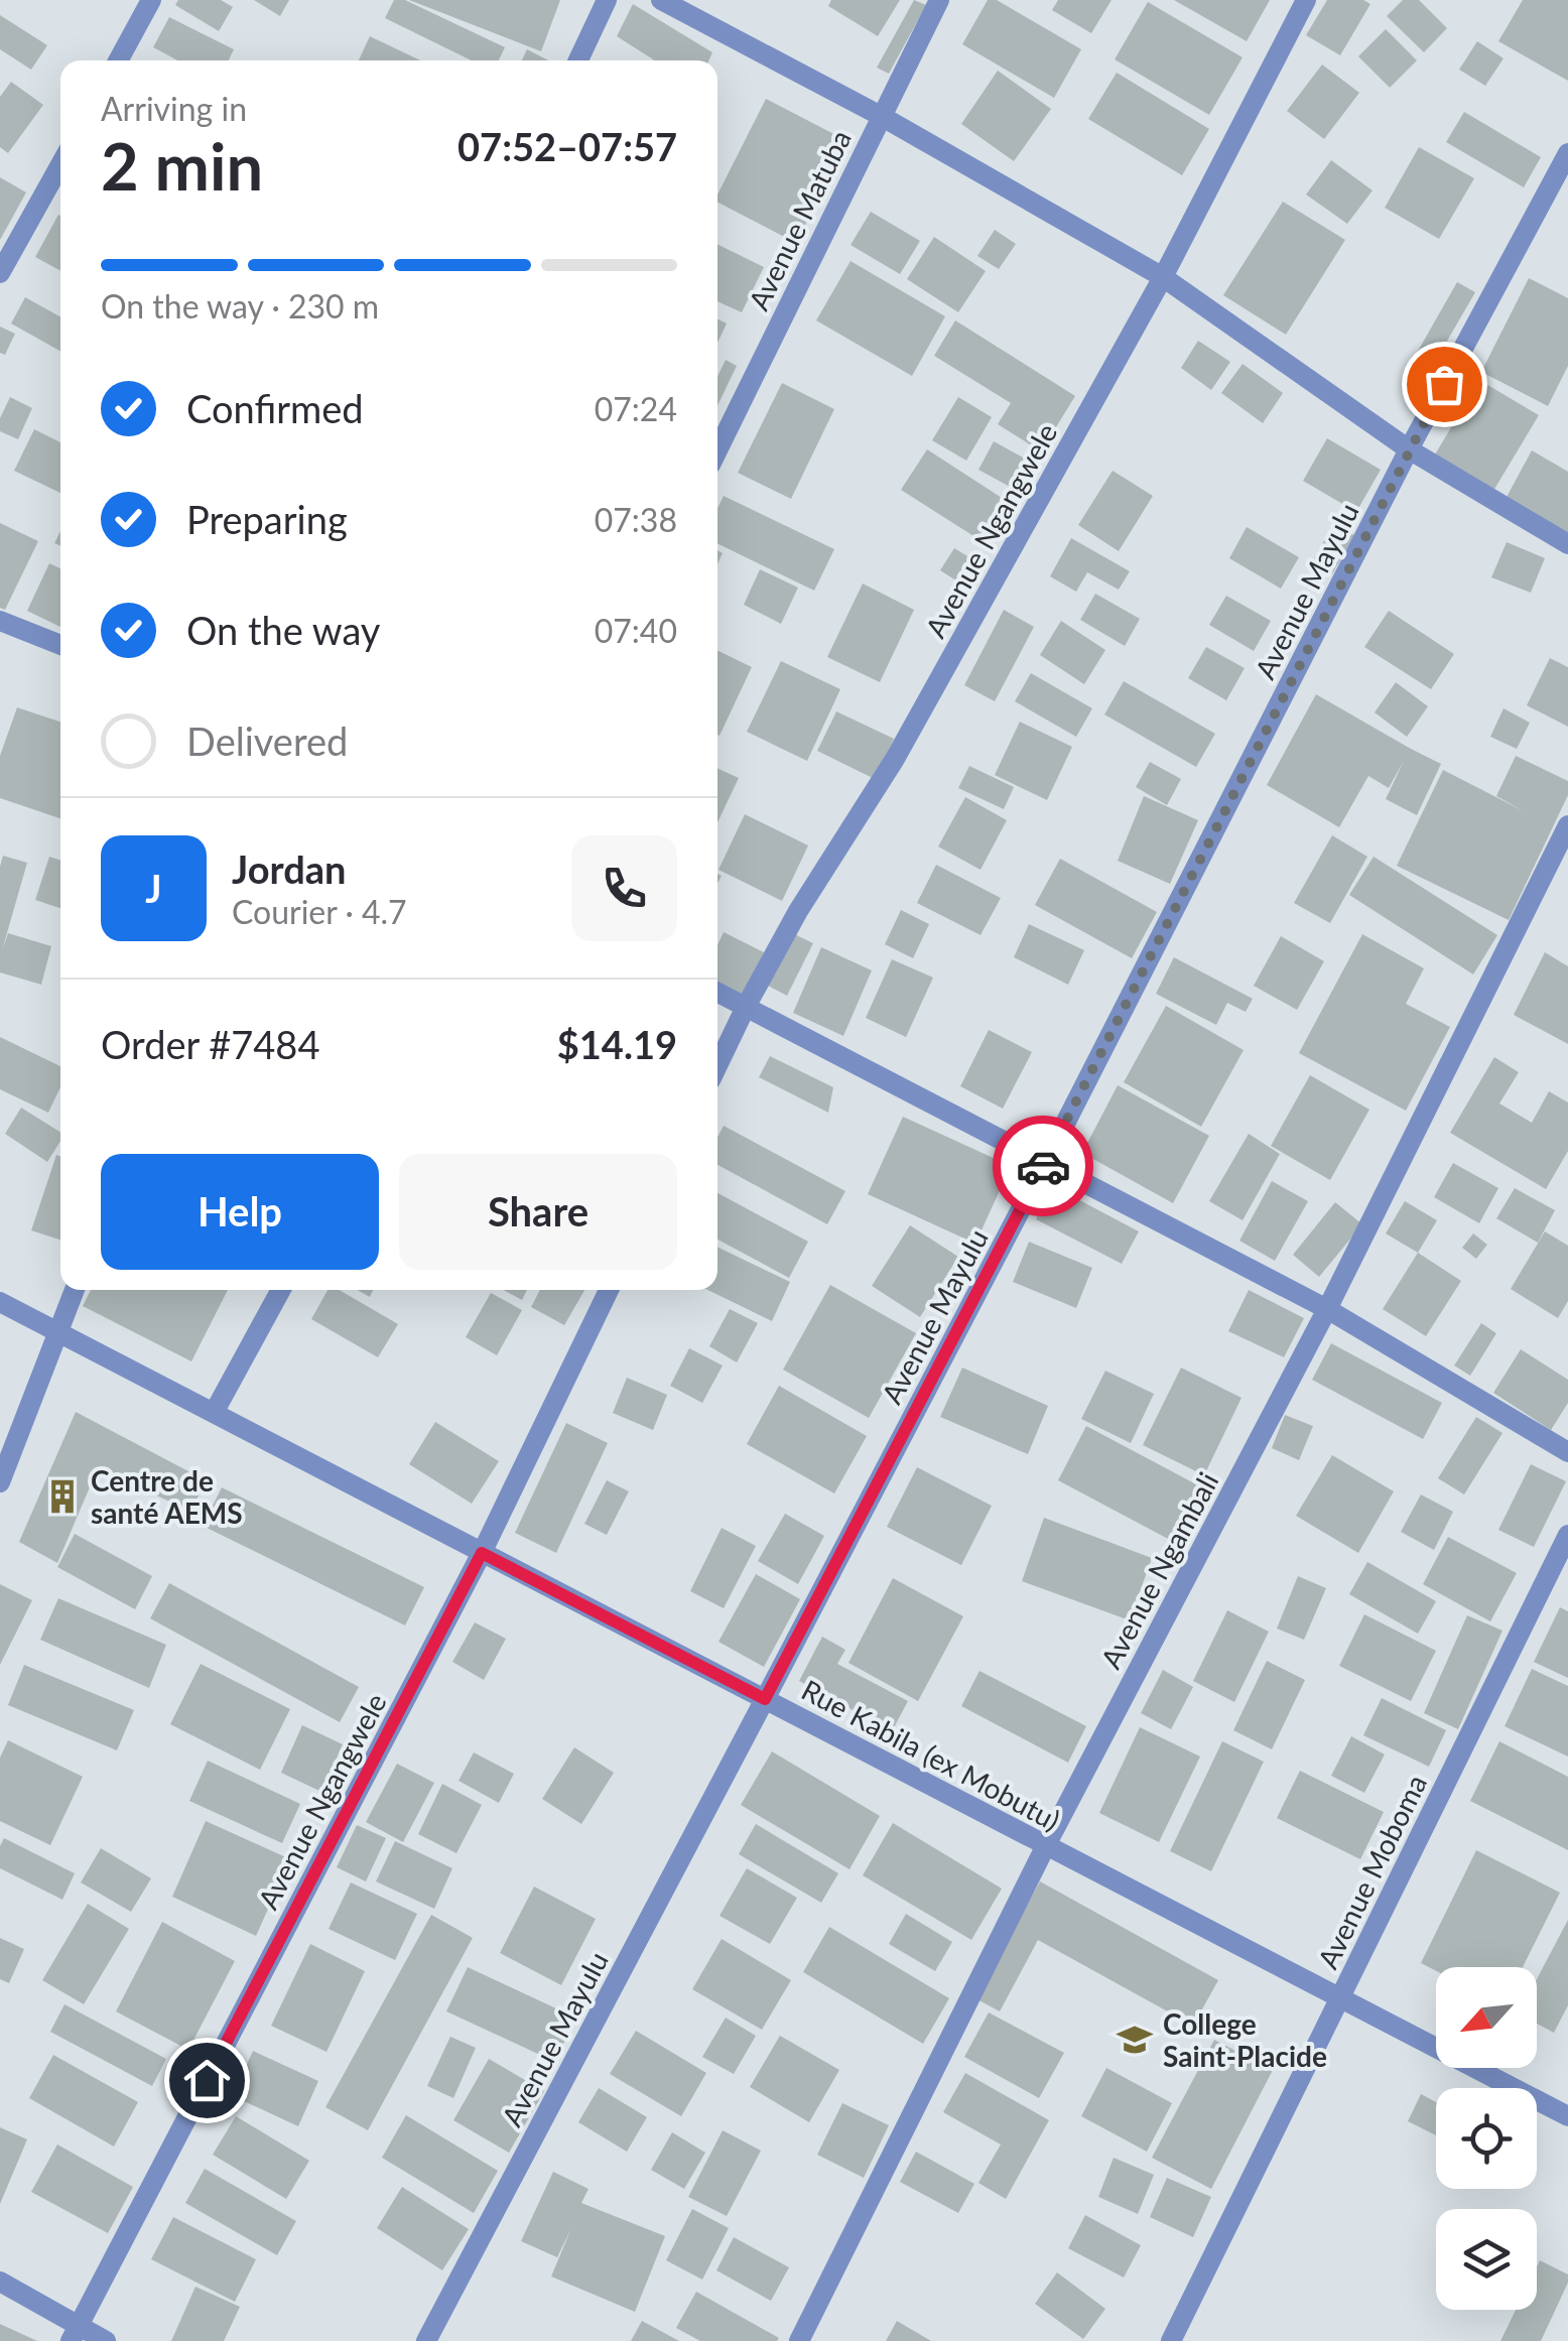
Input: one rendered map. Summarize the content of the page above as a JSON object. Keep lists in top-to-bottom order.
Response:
{
  "streets": {
    "street": [
      "Avenue Matuba",
      "Avenue Ngangwele",
      "Avenue Mayulu",
      "Avenue Ngambali",
      "Rue Kabila (ex Mobutu)",
      "Avenue Moboma"
    ]
  },
  "crossings": [
    ["Avenue Ngangwele", "Rue Kabila (ex Mobutu)"],
    ["Avenue Mayulu", "Rue Kabila (ex Mobutu)"],
    ["Avenue Ngambali", "Rue Kabila (ex Mobutu)"],
    ["Rue Kabila (ex Mobutu)", "Avenue Moboma"]
  ],
  "places": {
    "building": ["Centre de santé AEMS"],
    "school or university": ["College Saint-Placide"]
  },
  "north": "bottom left",
  "page": {
    "heading": ["2 min", "Arriving in", "07:52–07:57"],
    "panel": [
      "Jordan",
      "Courier · 4.7",
      "Order #7484",
      "$14.19"
    ],
    "bar": "On the way · 230 m",
    "list": [
      ["Confirmed", "07:24"],
      ["Preparing", "07:38"],
      ["On the way", "07:40"],
      "Delivered"
    ],
    "round": "J",
    "buttons": ["Help", "Share"]
  }
}
